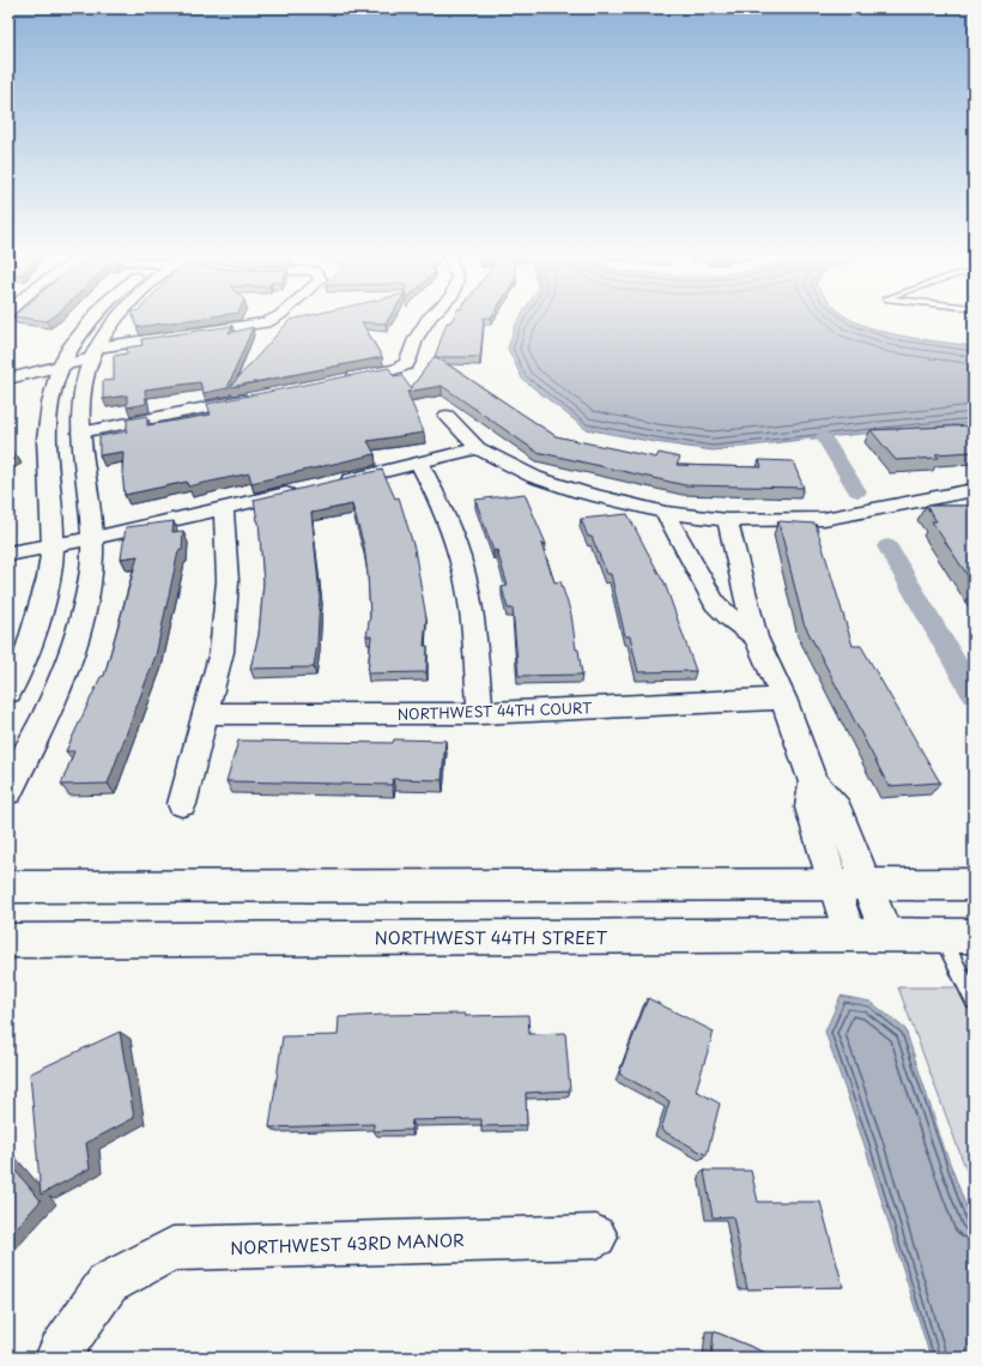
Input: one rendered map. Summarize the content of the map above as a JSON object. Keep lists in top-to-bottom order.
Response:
{
  "streets": {
    "street": ["NORTHWEST 44TH COURT", "NORTHWEST 44TH STREET", "NORTHWEST 43RD MANOR"]
  }
}
